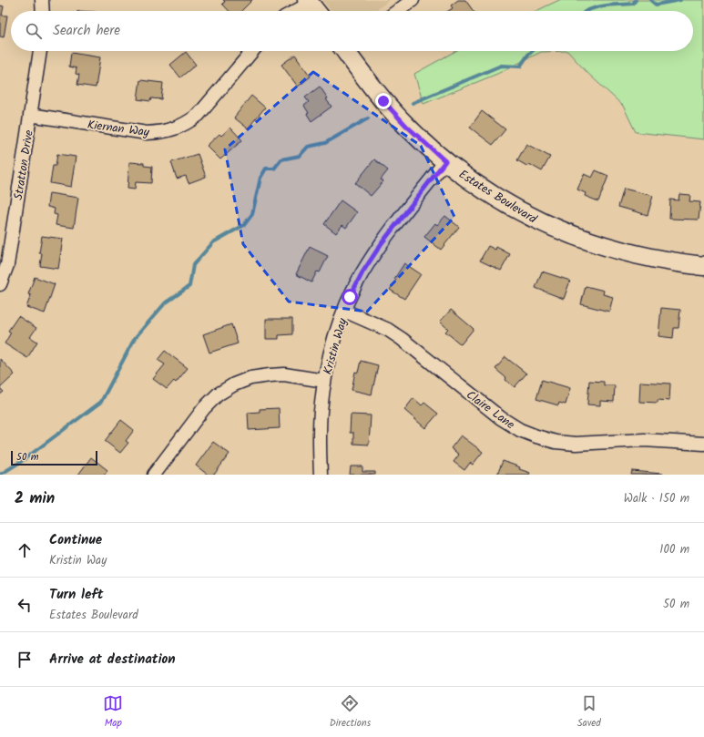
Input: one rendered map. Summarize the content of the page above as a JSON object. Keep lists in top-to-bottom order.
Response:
{
  "streets": {
    "street": [
      "Kiernan Way",
      "Stratton Drive",
      "Estates Boulevard",
      "Kristin Way",
      "Claire Lane"
    ]
  },
  "crossings": [
    ["Kiernan Way", "Stratton Drive"],
    ["Estates Boulevard", "Kristin Way"],
    ["Kristin Way", "Claire Lane"]
  ],
  "scale_bar": "50 m",
  "page": {
    "search": "Search here",
    "scale": "50 m",
    "heading": ["2 min", "Walk · 150 m"],
    "list": [
      ["Continue", "Kristin Way", "100 m"],
      ["Turn left", "Estates Boulevard", "50 m"],
      "Arrive at destination"
    ],
    "nav": ["Map", "Directions", "Saved"]
  }
}
